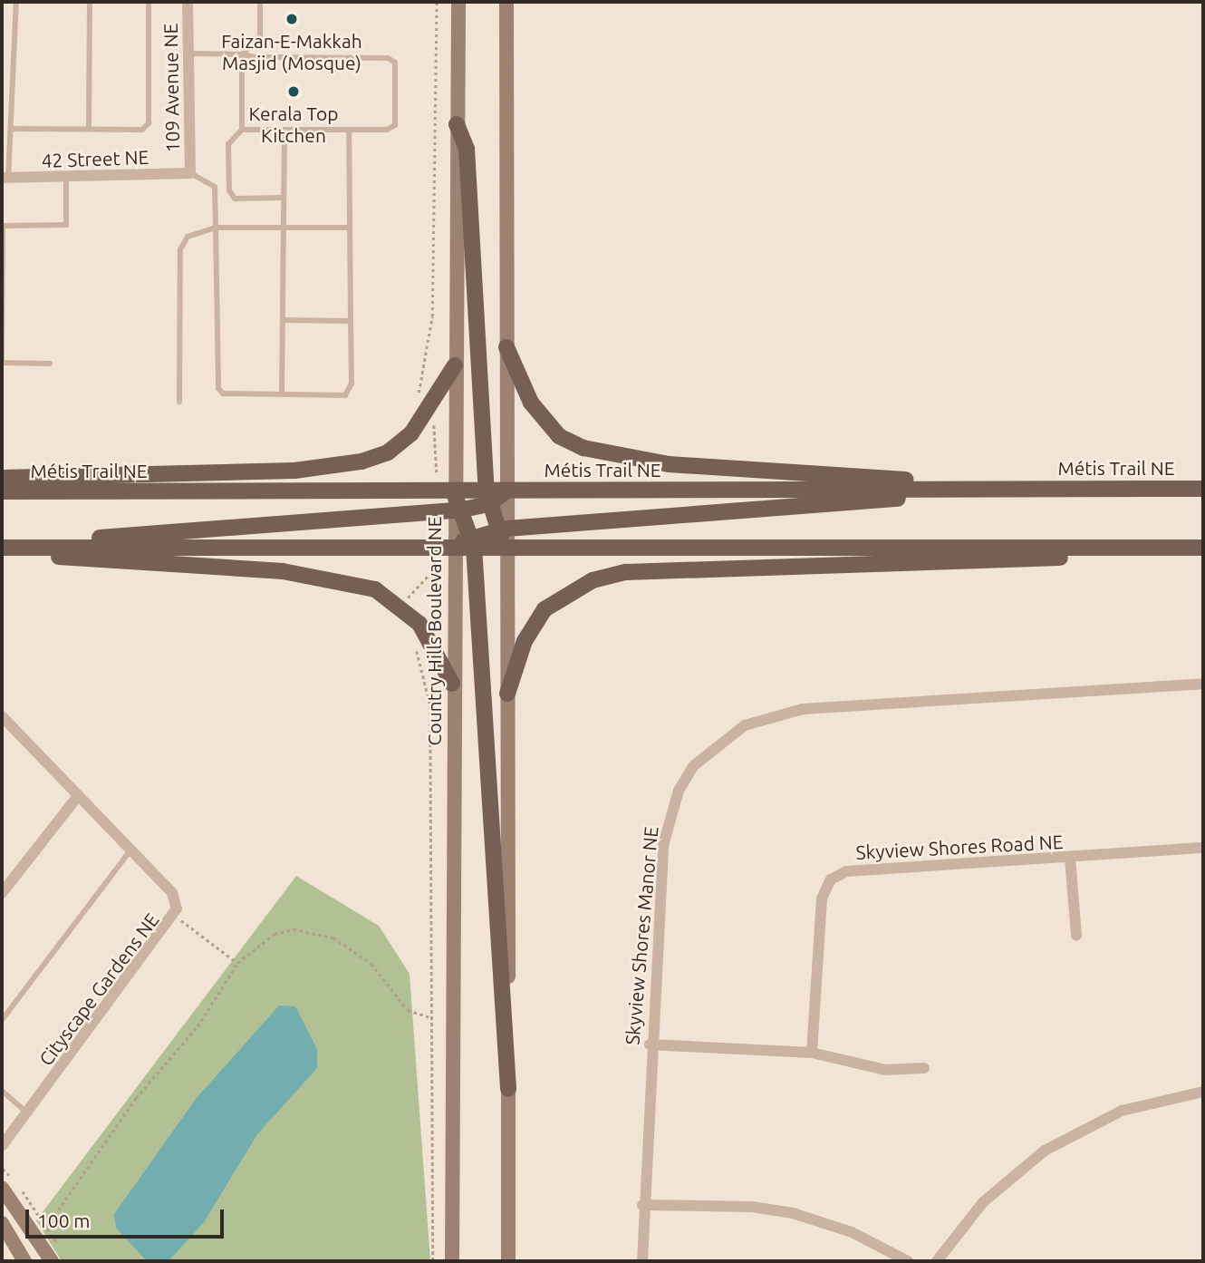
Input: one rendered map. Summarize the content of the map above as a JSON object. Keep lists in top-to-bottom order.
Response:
{
  "streets": {
    "main road": ["Métis Trail NE", "Country Hills Boulevard NE"],
    "street": [
      "109 Avenue NE",
      "42 Street NE",
      "Skyview Shores Road NE",
      "Skyview Shores Manor NE",
      "Cityscape Gardens NE"
    ]
  },
  "crossings": [
    ["109 Avenue NE", "42 Street NE"],
    ["Métis Trail NE", "Country Hills Boulevard NE"]
  ],
  "places": ["Faizan-E-Makkah Masjid (Mosque)", "Kerala Top Kitchen"],
  "scale_bar": "100 m"
}
